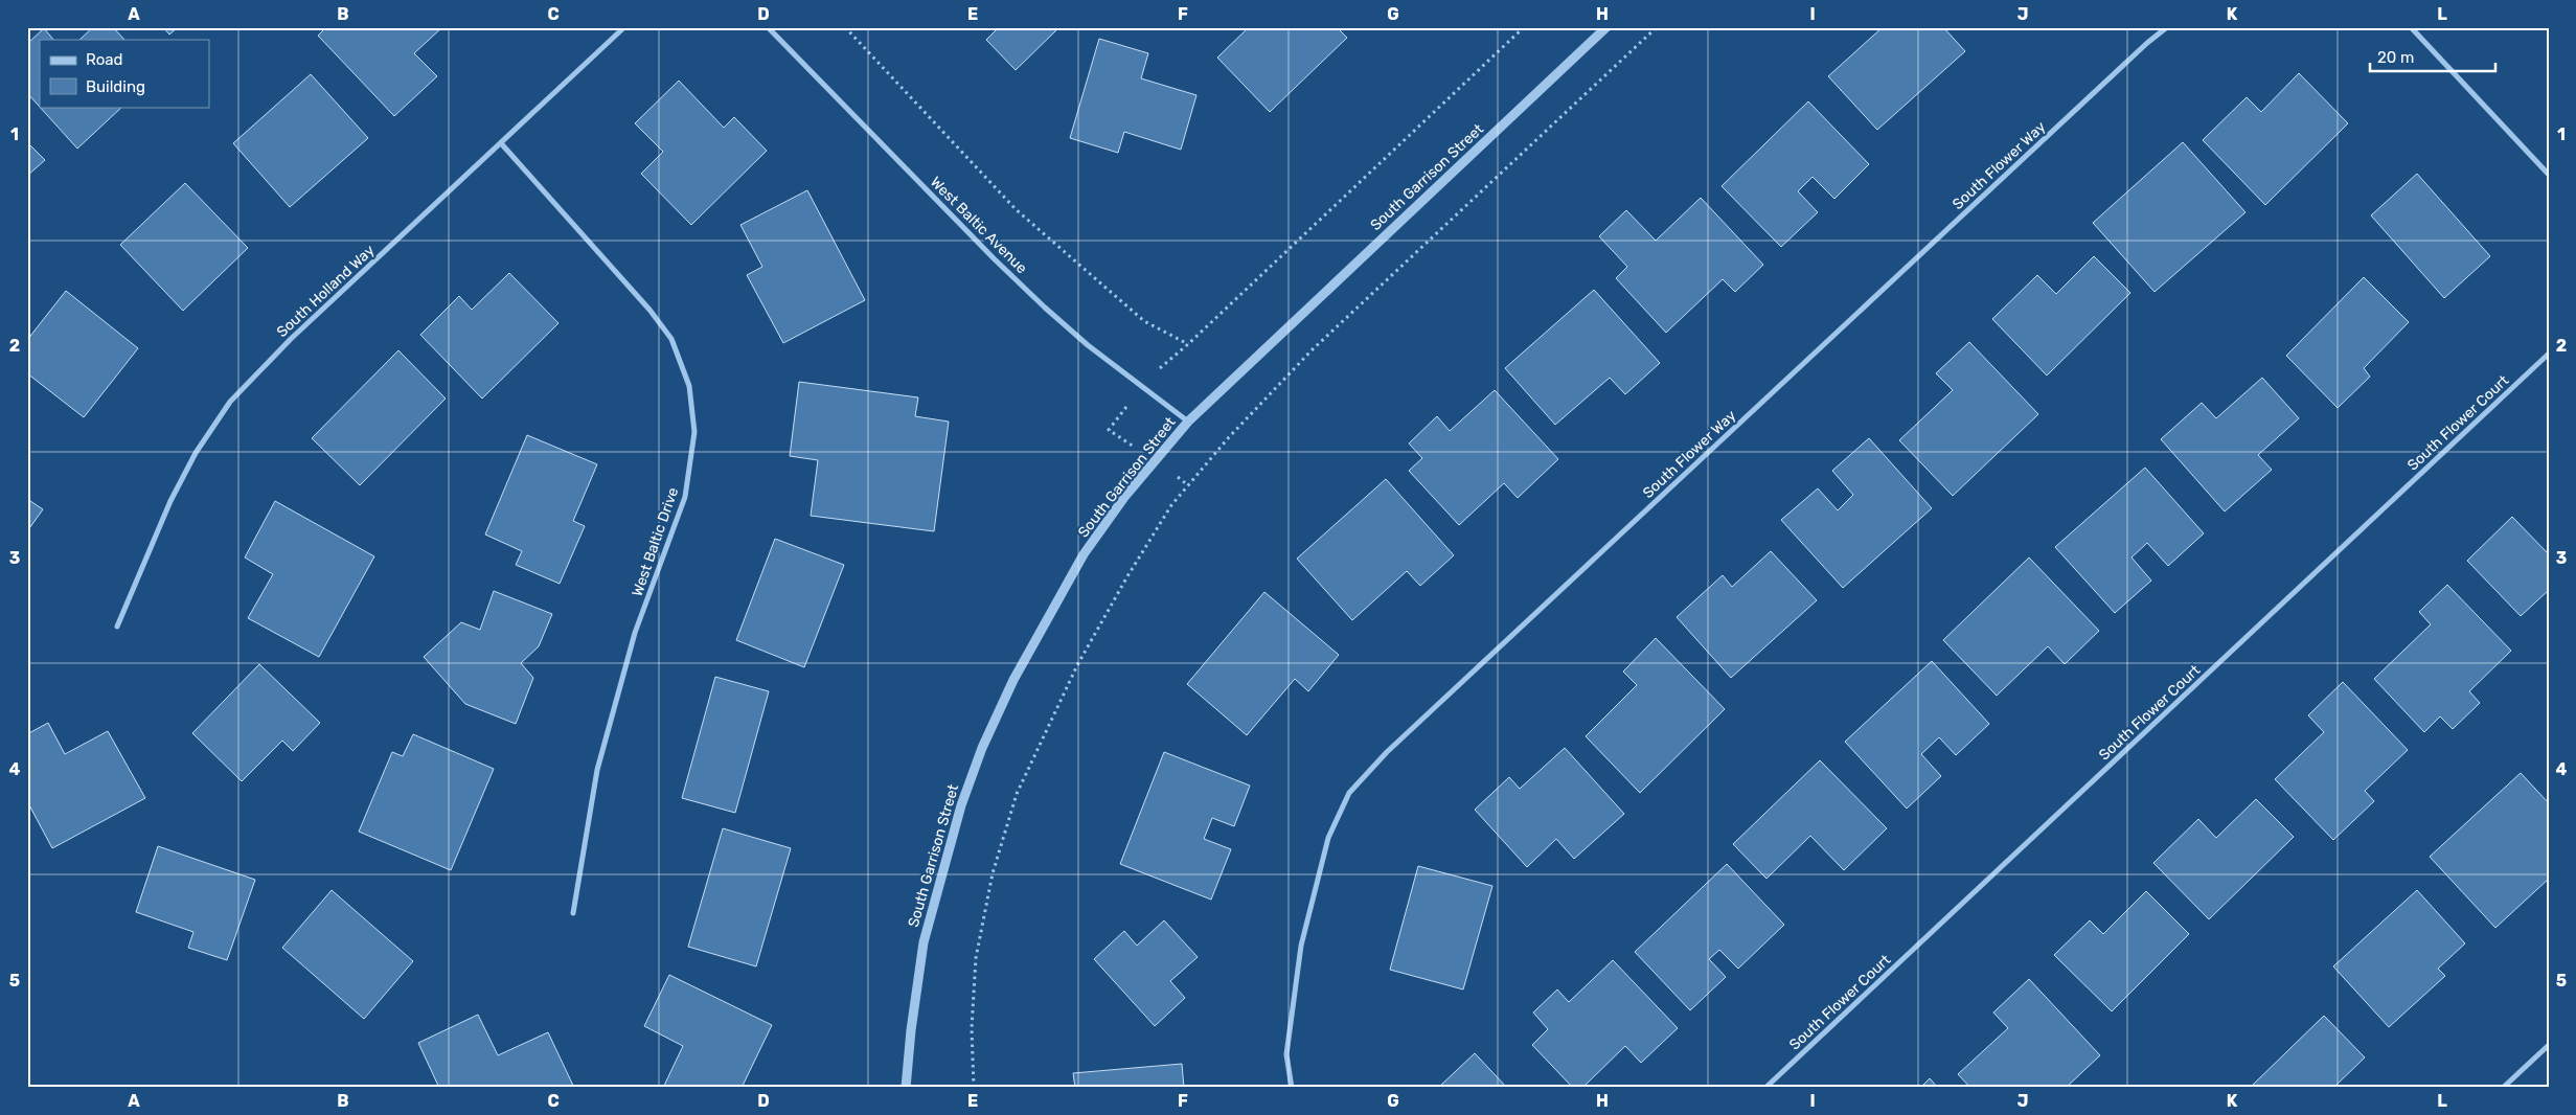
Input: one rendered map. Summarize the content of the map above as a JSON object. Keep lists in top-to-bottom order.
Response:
{
  "streets": {
    "street": [
      "South Flower Way",
      "South Garrison Street",
      "West Baltic Avenue",
      "South Holland Way",
      "South Flower Court",
      "West Baltic Drive"
    ]
  },
  "crossings": [
    ["South Garrison Street", "West Baltic Avenue"],
    ["South Holland Way", "West Baltic Drive"]
  ],
  "legend": ["Road", "Building"],
  "scale_bar": "20 m",
  "grid": {
    "columns": [
      "A",
      "B",
      "C",
      "D",
      "E",
      "F",
      "G",
      "H",
      "I",
      "J",
      "K",
      "L"
    ],
    "rows": [
      "1",
      "2",
      "3",
      "4",
      "5"
    ]
  }
}
